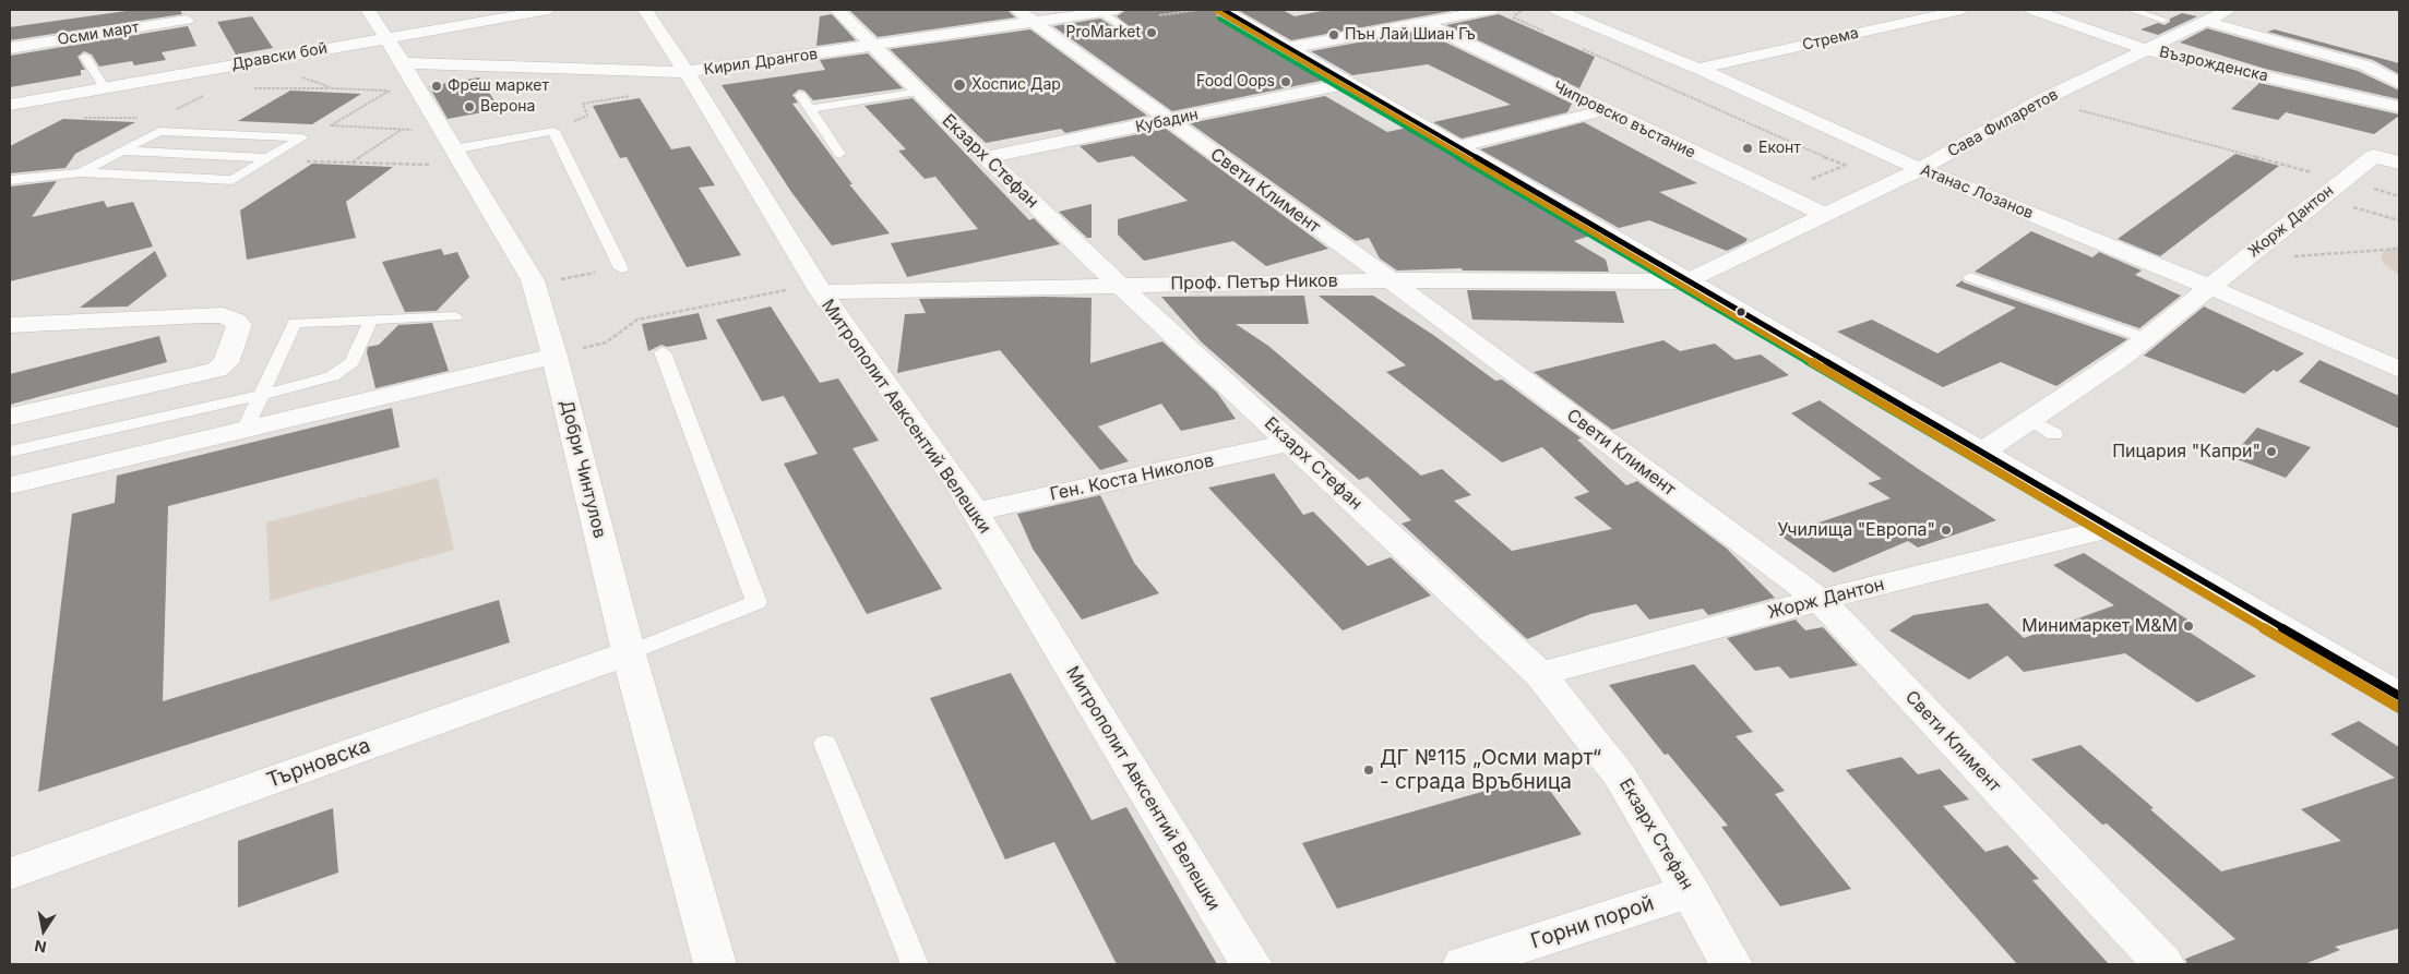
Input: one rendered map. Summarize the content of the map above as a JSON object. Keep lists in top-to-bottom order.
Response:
{
  "streets": {
    "street": [
      "Осми март",
      "Стрема",
      "Дравски бой",
      "Кирил Дрангов",
      "Възрожденска",
      "Чипровско въстание",
      "Кубадин",
      "Сава Филаретов",
      "Екзарх Стефан",
      "Свети Климент",
      "Атанас Лозанов",
      "Жорж Дантон",
      "Проф. Петър Ников",
      "Митрополит Авксентий Велешки",
      "Добри Чинтулов",
      "Ген. Коста Николов",
      "Търновска",
      "Горни порой"
    ]
  },
  "crossings": [
    ["Стрема", "Атанас Лозанов"],
    ["Дравски бой", "Добри Чинтулов"],
    ["Кирил Дрангов", "Екзарх Стефан"],
    ["Кирил Дрангов", "Свети Климент"],
    ["Кирил Дрангов", "Митрополит Авксентий Велешки"],
    ["Кирил Дрангов", "Добри Чинтулов"],
    ["Възрожденска", "Сава Филаретов"],
    ["Чипровско въстание", "Сава Филаретов"],
    ["Кубадин", "Екзарх Стефан"],
    ["Кубадин", "Свети Климент"],
    ["Сава Филаретов", "Атанас Лозанов"],
    ["Сава Филаретов", "Проф. Петър Ников"],
    ["Екзарх Стефан", "Жорж Дантон"],
    ["Екзарх Стефан", "Проф. Петър Ников"],
    ["Екзарх Стефан", "Ген. Коста Николов"],
    ["Екзарх Стефан", "Горни порой"],
    ["Свети Климент", "Жорж Дантон"],
    ["Свети Климент", "Проф. Петър Ников"],
    ["Атанас Лозанов", "Жорж Дантон"],
    ["Проф. Петър Ников", "Митрополит Авксентий Велешки"],
    ["Митрополит Авксентий Велешки", "Ген. Коста Николов"],
    ["Добри Чинтулов", "Търновска"]
  ],
  "places": [
    "ProMarket",
    "Пън Лай Шиан Гъ",
    "Food Oops",
    "Хоспис Дар",
    "Фреш маркет",
    "Верона",
    "Еконт",
    "Пицария \"Капри\"",
    "Училища \"Европа\"",
    "Минимаркет М&М",
    "ДГ №115 „Осми март“ - сграда Връбница"
  ],
  "north": "bottom"
}
